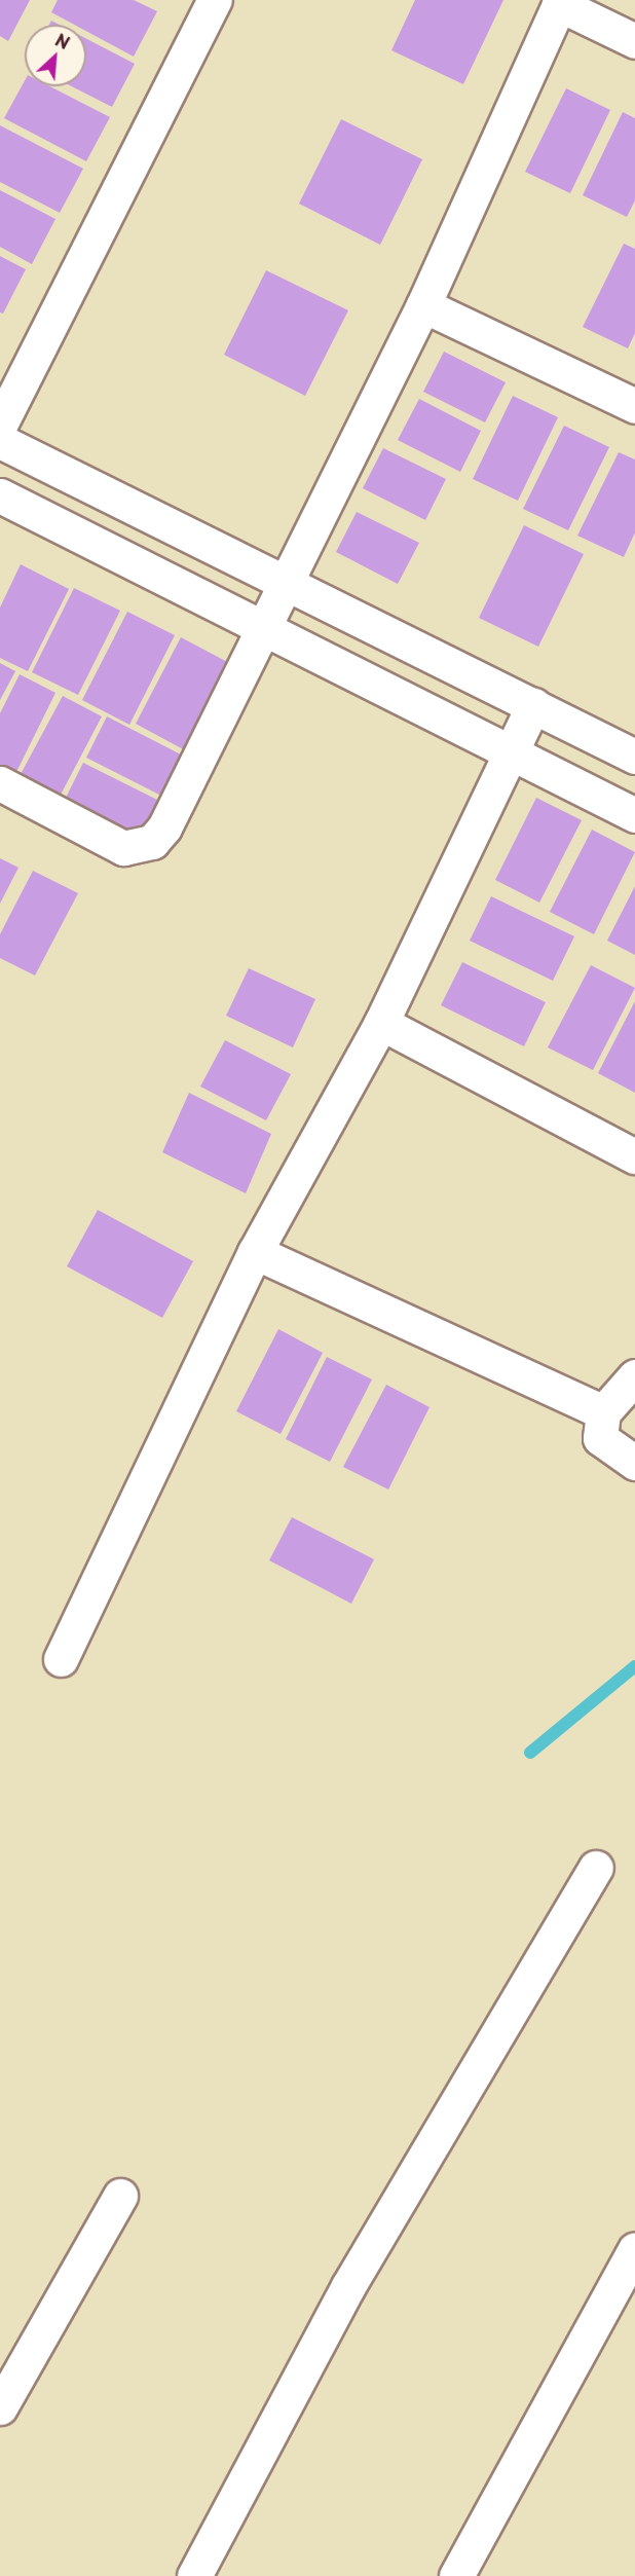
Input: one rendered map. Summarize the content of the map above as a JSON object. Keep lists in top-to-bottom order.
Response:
{
  "north": "top right"
}
